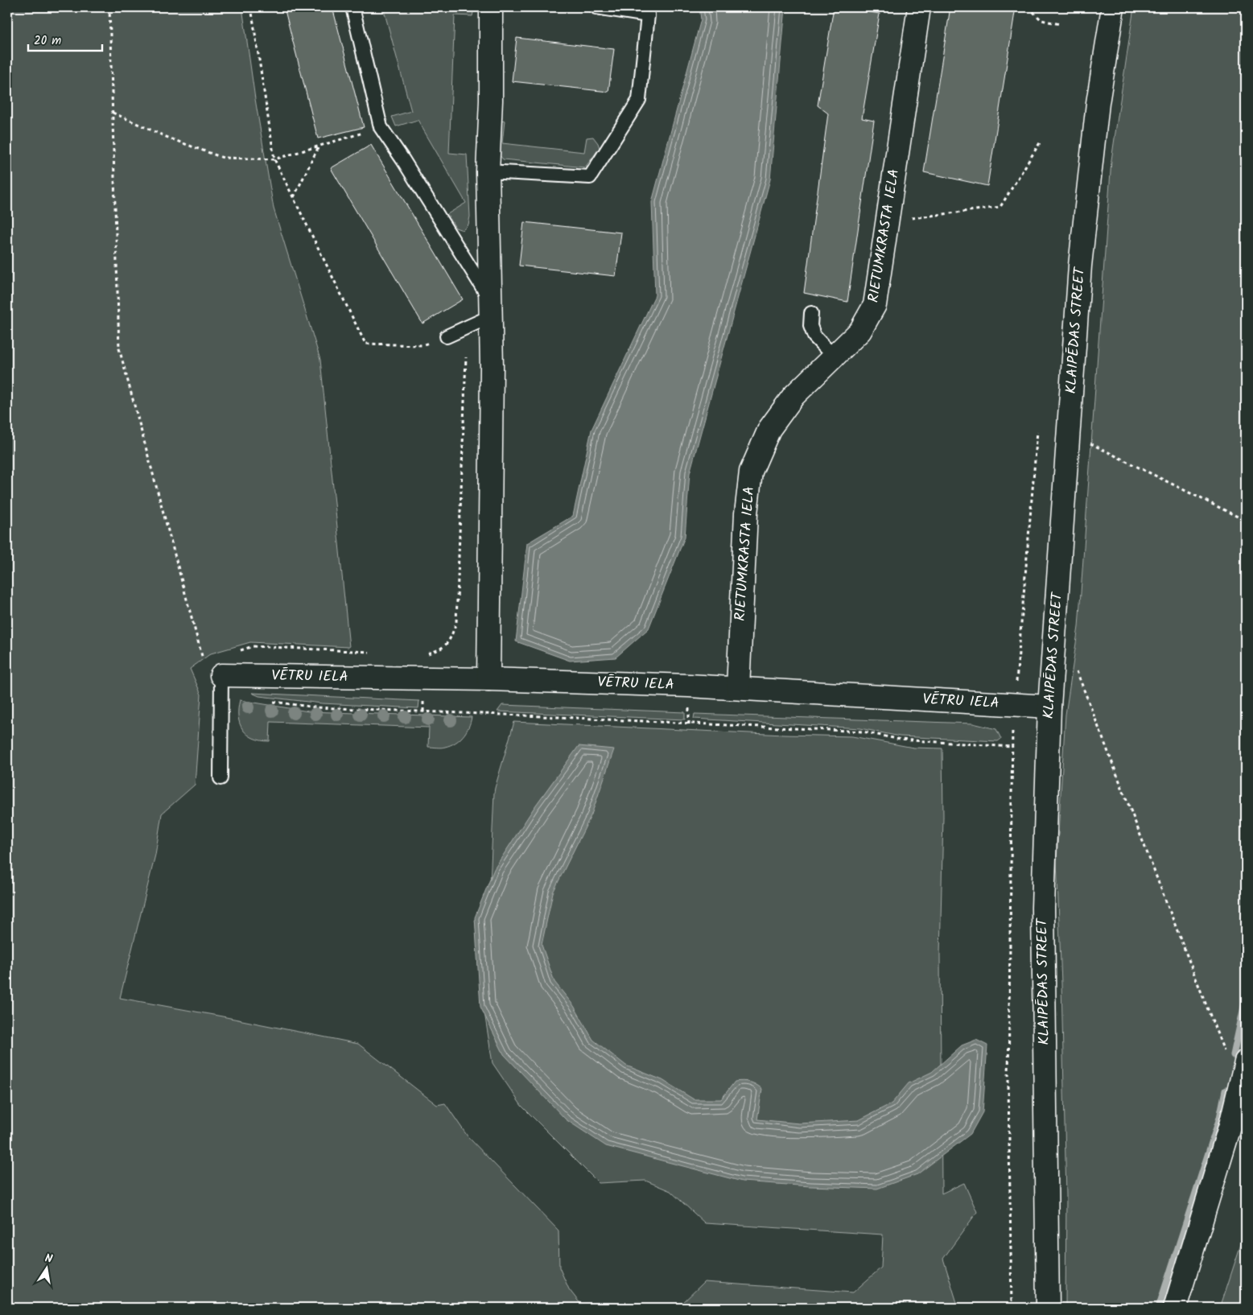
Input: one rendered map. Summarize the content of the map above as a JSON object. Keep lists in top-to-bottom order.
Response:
{
  "streets": {
    "street": ["RIETUMKRASTA IELA", "KLAIPĒDAS STREET", "VĒTRU IELA"]
  },
  "crossings": [
    ["RIETUMKRASTA IELA", "VĒTRU IELA"],
    ["KLAIPĒDAS STREET", "VĒTRU IELA"]
  ],
  "scale_bar": "20 m",
  "north": "top"
}
